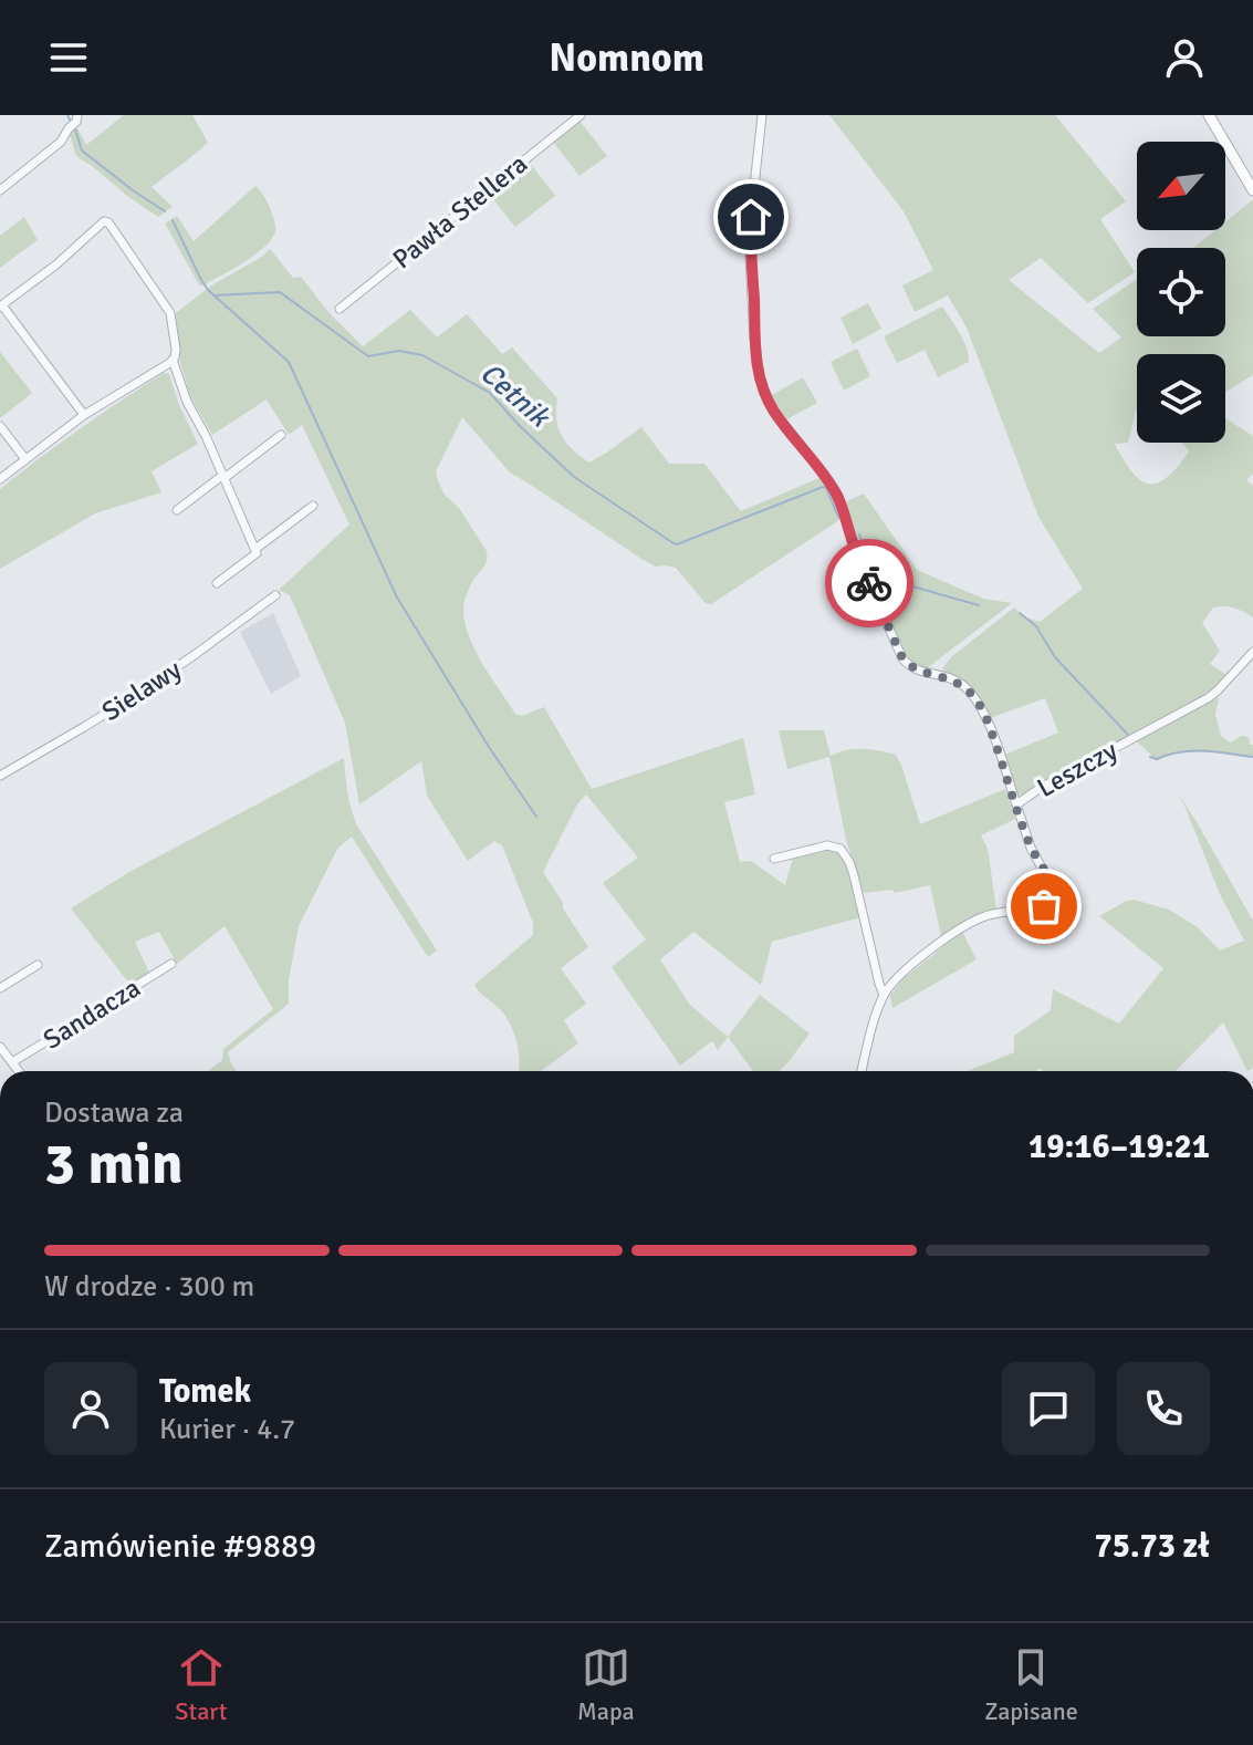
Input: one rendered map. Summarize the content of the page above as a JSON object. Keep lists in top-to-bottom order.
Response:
{
  "streets": {
    "street": [
      "Pawła Stellera",
      "Sielawy",
      "Leszczy",
      "Sandacza"
    ]
  },
  "water": ["Cetnik"],
  "north": "bottom left",
  "page": {
    "header": "Nomnom",
    "heading": ["3 min", "Dostawa za", "19:16–19:21"],
    "panel": [
      "Tomek",
      "Kurier · 4.7",
      "Zamówienie #9889",
      "75.73 zł"
    ],
    "bar": "W drodze · 300 m",
    "tabs": ["Start", "Mapa", "Zapisane"]
  }
}
